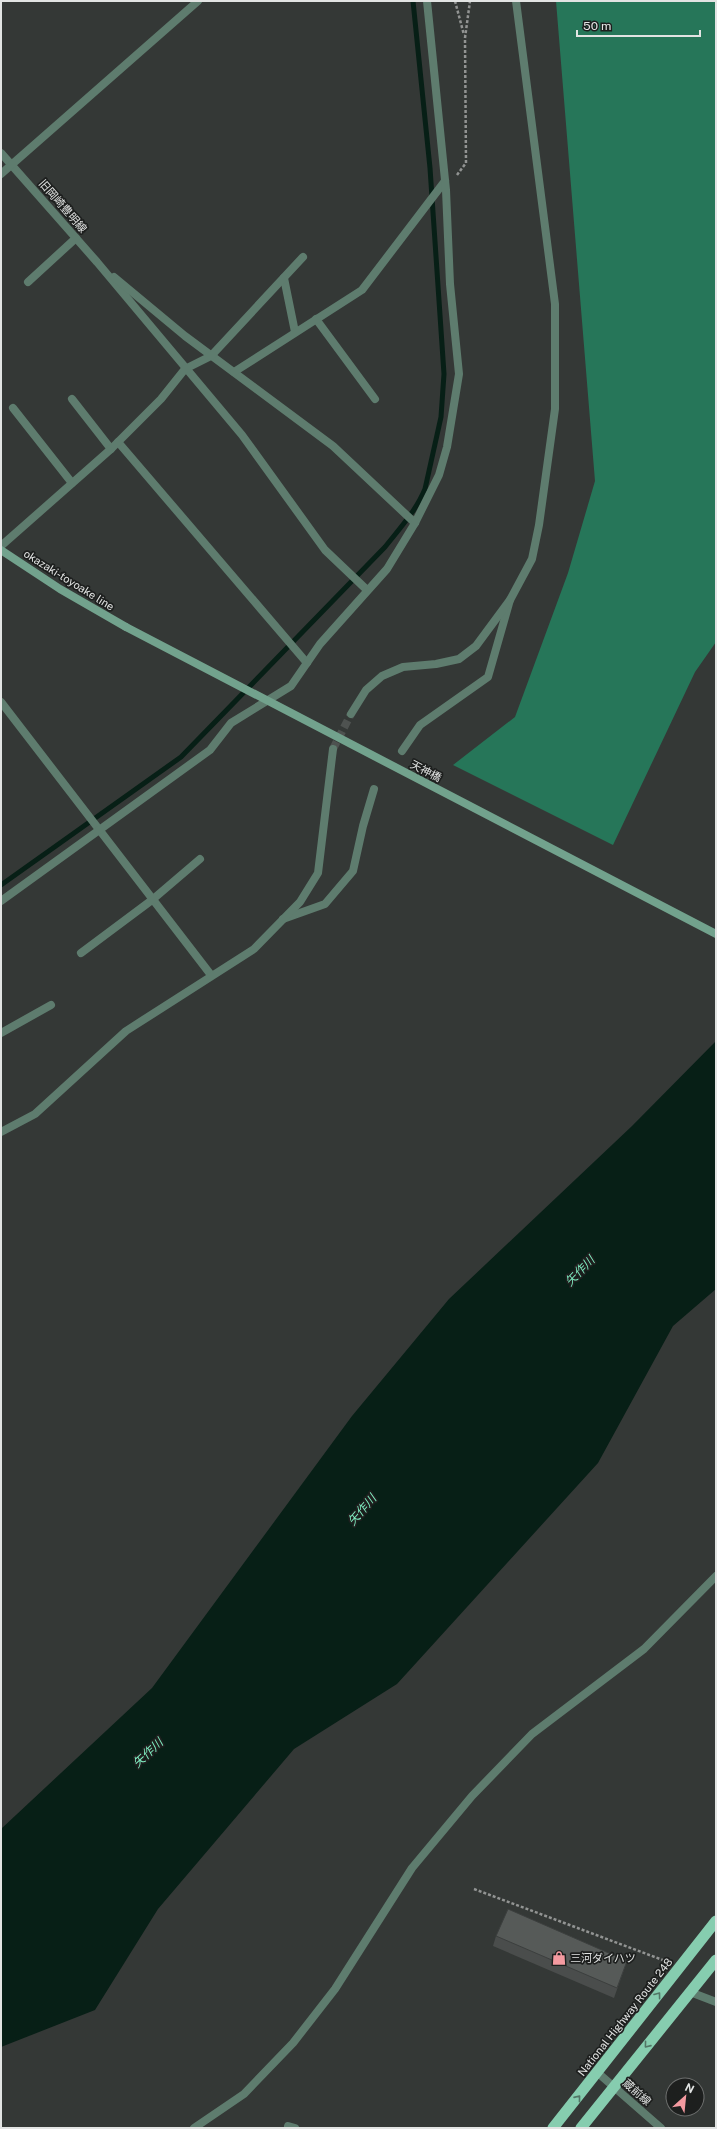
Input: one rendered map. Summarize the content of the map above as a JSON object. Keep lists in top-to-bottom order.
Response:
{
  "streets": {
    "highway": ["National Highway Route 248"],
    "main road": ["okazaki-toyoake line", "天神橋"],
    "street": ["旧岡崎豊明線", "蔵前線"]
  },
  "crossings": [
    ["okazaki-toyoake line", "天神橋"],
    ["National Highway Route 248", "蔵前線"]
  ],
  "water": ["矢作川"],
  "places": {
    "shop": ["三河ダイハツ"]
  },
  "scale_bar": "50 m",
  "north": "top right"
}
